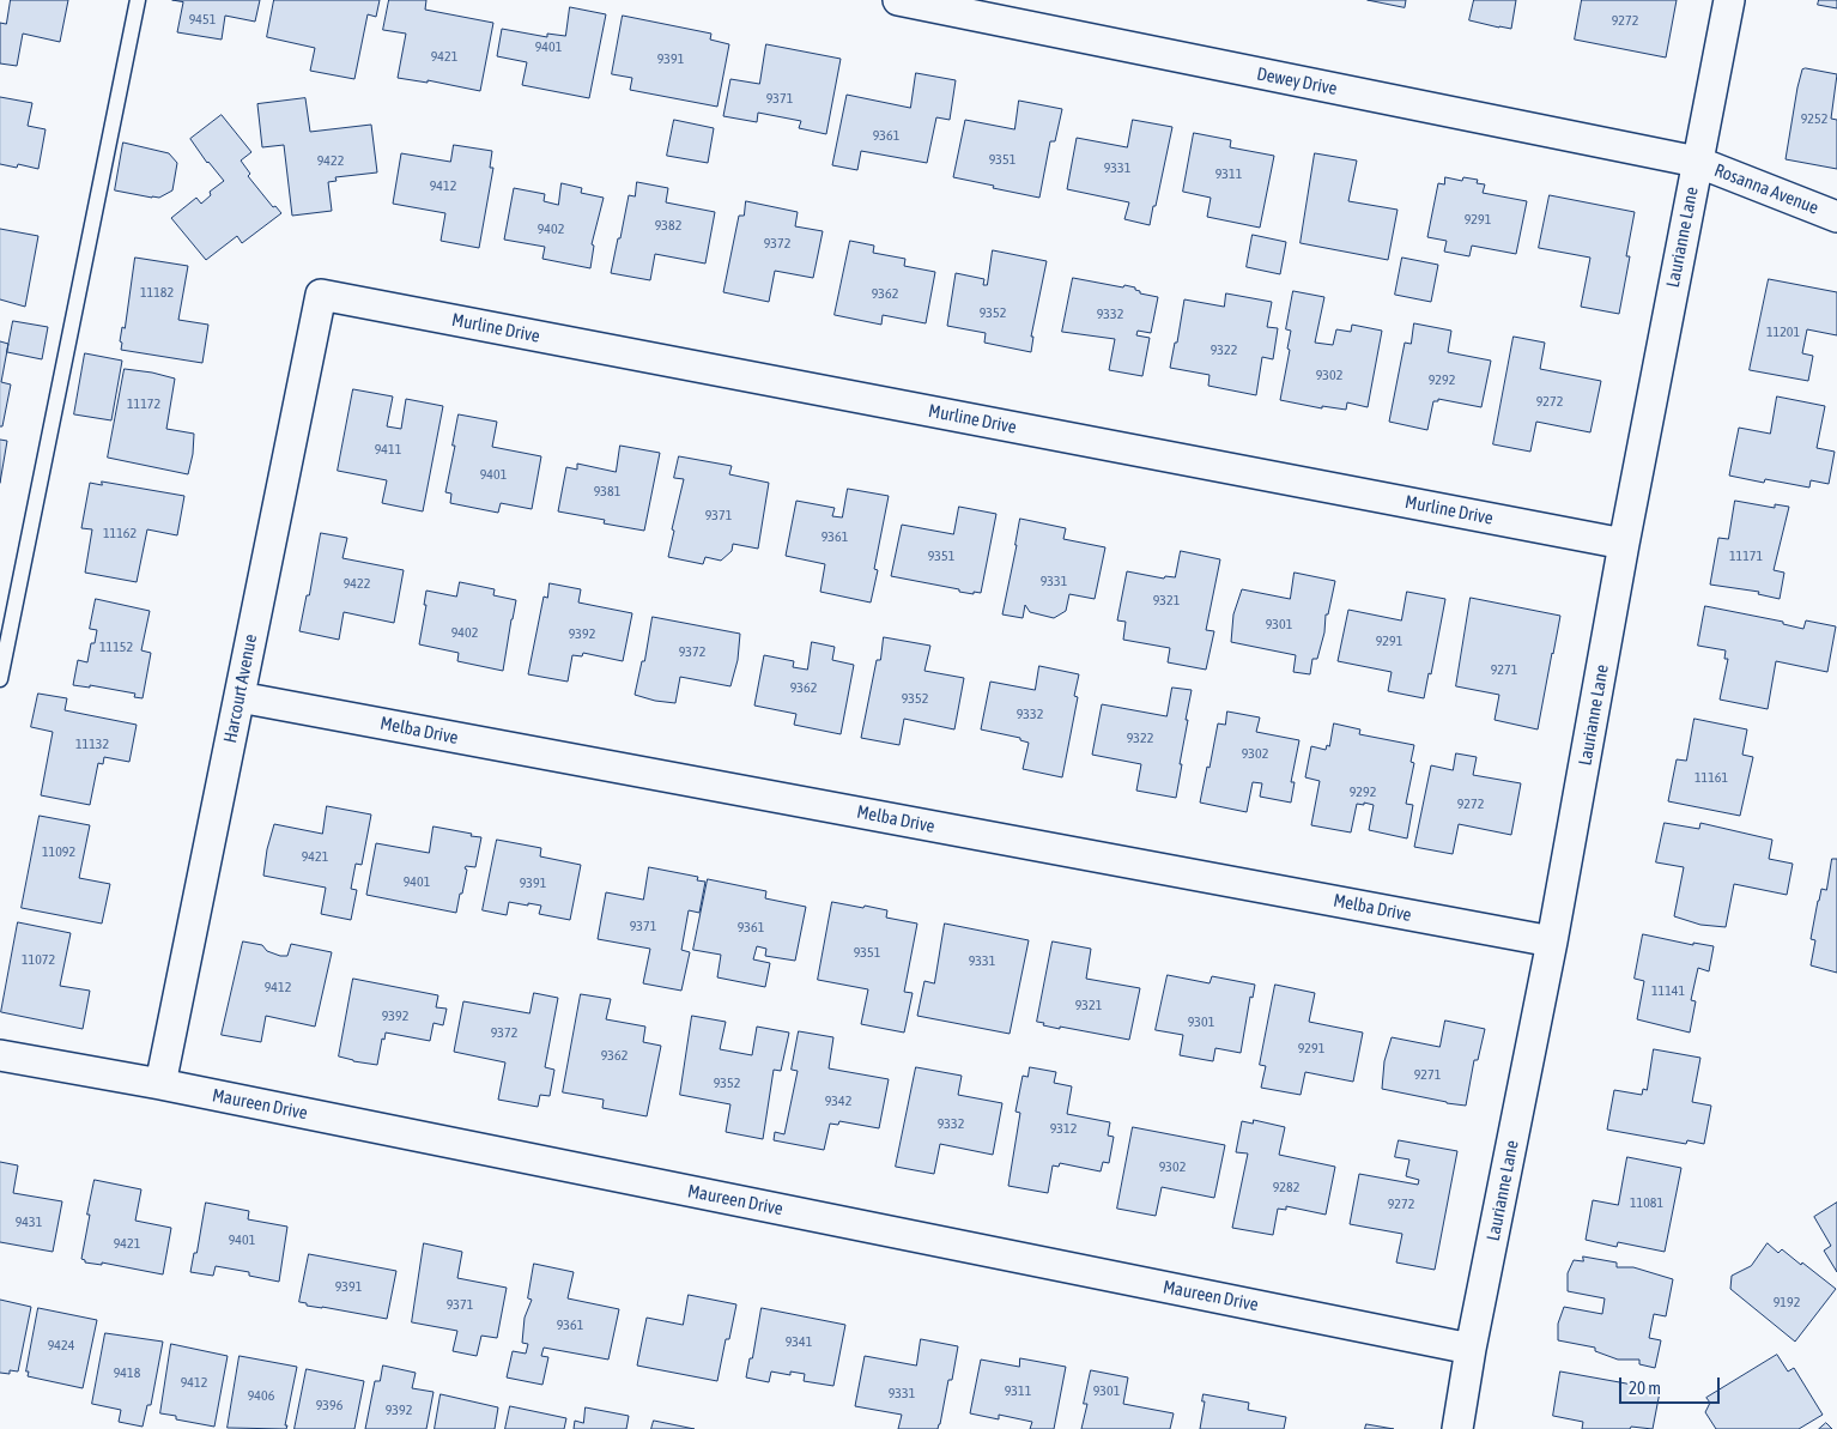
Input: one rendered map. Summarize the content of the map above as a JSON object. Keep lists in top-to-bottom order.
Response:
{
  "streets": {
    "street": [
      "Dewey Drive",
      "Rosanna Avenue",
      "Laurianne Lane",
      "Murline Drive",
      "Harcourt Avenue",
      "Melba Drive",
      "Maureen Drive"
    ]
  },
  "crossings": [
    ["Dewey Drive", "Rosanna Avenue"],
    ["Dewey Drive", "Laurianne Lane"],
    ["Rosanna Avenue", "Laurianne Lane"],
    ["Laurianne Lane", "Murline Drive"],
    ["Laurianne Lane", "Melba Drive"],
    ["Laurianne Lane", "Maureen Drive"],
    ["Murline Drive", "Harcourt Avenue"],
    ["Harcourt Avenue", "Melba Drive"],
    ["Harcourt Avenue", "Maureen Drive"]
  ],
  "house_numbers": [
    "9451",
    "9272",
    "9401",
    "9421",
    "9391",
    "9371",
    "9252",
    "9361",
    "9351",
    "9422",
    "9331",
    "9311",
    "9412",
    "9291",
    "9382",
    "9402",
    "9372",
    "11182",
    "9362",
    "9352",
    "9332",
    "11201",
    "9322",
    "9302",
    "9292",
    "9272",
    "11172",
    "9411",
    "9401",
    "9381",
    "9371",
    "11162",
    "9361",
    "9351",
    "11171",
    "9331",
    "9422",
    "9321",
    "9301",
    "9402",
    "9392",
    "9291",
    "11152",
    "9372",
    "9271",
    "9362",
    "9352",
    "9332",
    "9322",
    "11132",
    "9302",
    "11161",
    "9292",
    "9272",
    "11092",
    "9421",
    "9401",
    "9391",
    "9371",
    "9361",
    "9351",
    "11072",
    "9331",
    "9412",
    "11141",
    "9321",
    "9392",
    "9301",
    "9372",
    "9291",
    "9362",
    "9271",
    "9352",
    "9342",
    "9332",
    "9312",
    "9302",
    "9282",
    "11081",
    "9272",
    "9431",
    "9401",
    "9421",
    "9391",
    "9192",
    "9371",
    "9361",
    "9341",
    "9424",
    "9418",
    "9412",
    "9311",
    "9301",
    "9331",
    "9406",
    "9396",
    "9392"
  ],
  "scale_bar": "20 m"
}
